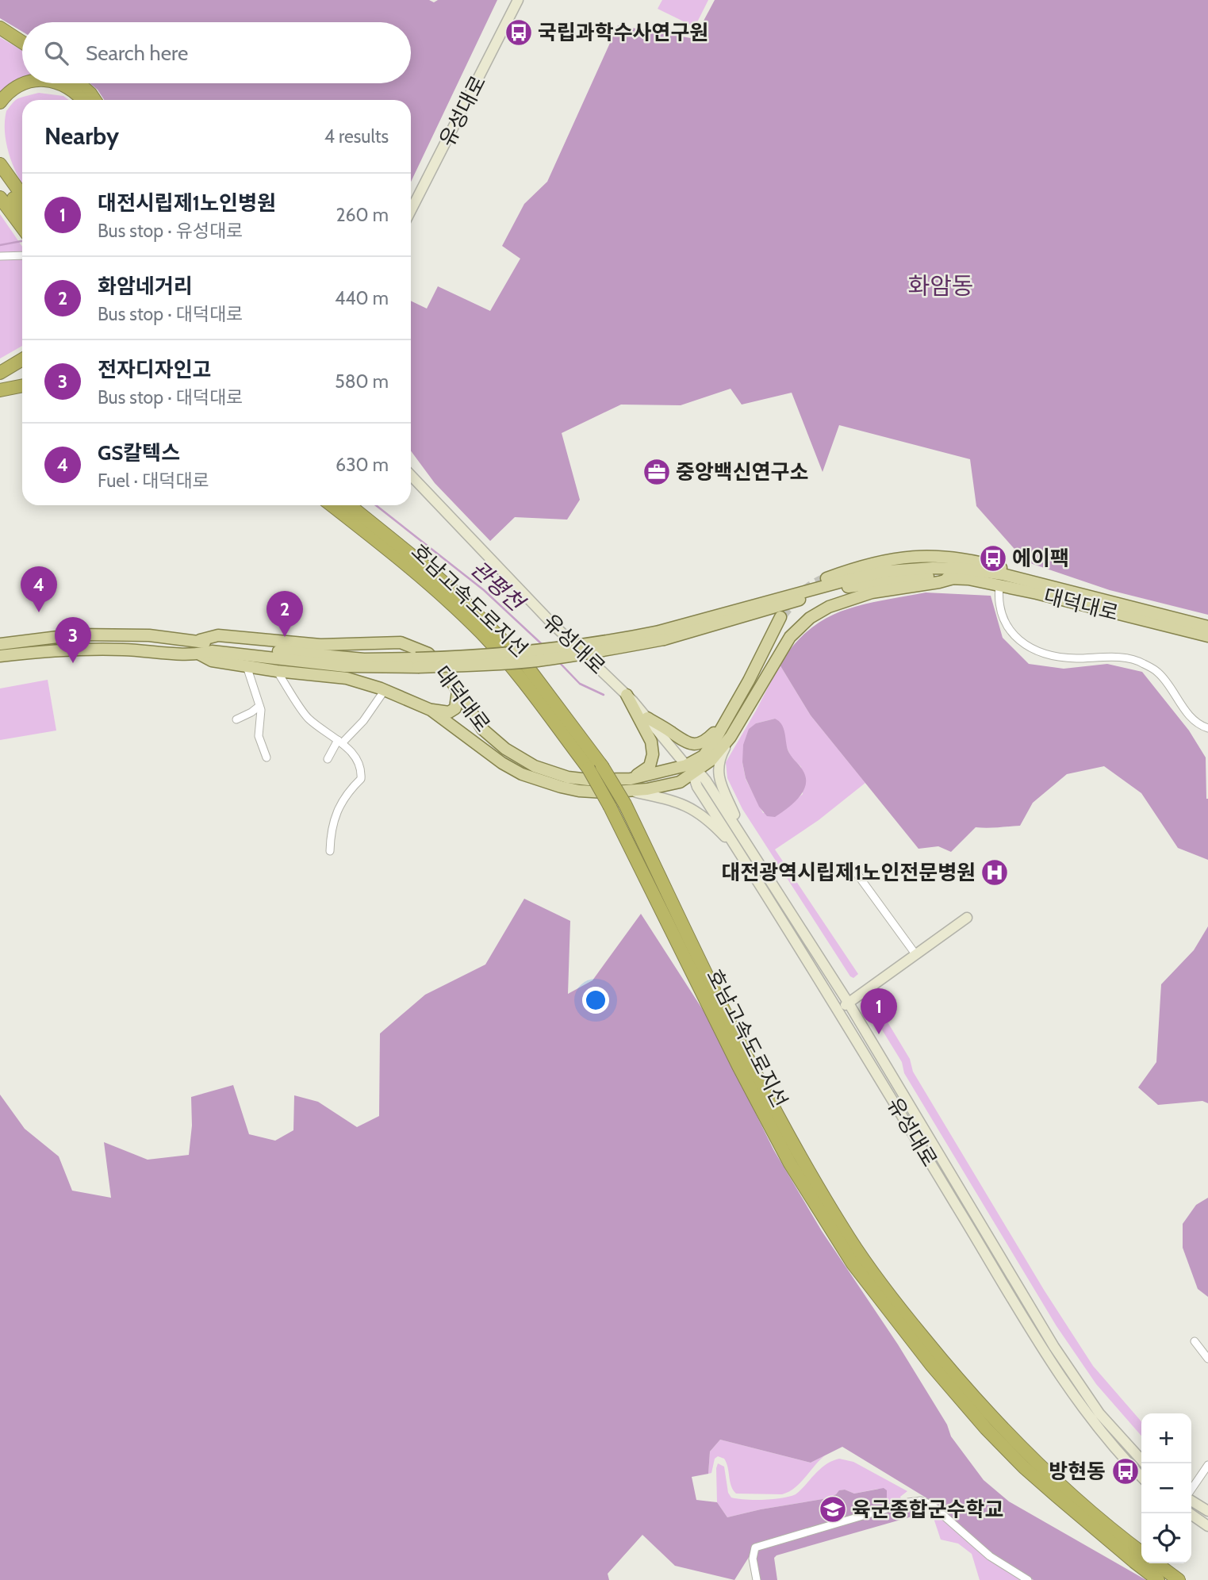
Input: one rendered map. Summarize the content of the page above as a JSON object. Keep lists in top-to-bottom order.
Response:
{
  "streets": {
    "highway": ["호남고속도로지선"],
    "main road": ["유성대로", "대덕대로"]
  },
  "crossings": [
    ["유성대로", "대덕대로"]
  ],
  "districts": ["화암동"],
  "water": ["관평천"],
  "places": {
    "bus stop": ["국립과학수사연구원", "에이팩", "방현동"],
    "office": ["중앙백신연구소"],
    "hospital": ["대전광역시립제1노인전문병원"],
    "school or university": ["육군종합군수학교"]
  },
  "page": {
    "search": "Search here",
    "heading": ["Nearby", "4 results"],
    "list": [
      {
        "mark": "1",
        "name": "대전시립제1노인병원",
        "note": "Bus stop · 유성대로",
        "value": "260 m"
      },
      {
        "mark": "2",
        "name": "화암네거리",
        "note": "Bus stop · 대덕대로",
        "value": "440 m"
      },
      {
        "mark": "3",
        "name": "전자디자인고",
        "note": "Bus stop · 대덕대로",
        "value": "580 m"
      },
      {
        "mark": "4",
        "name": "GS칼텍스",
        "note": "Fuel · 대덕대로",
        "value": "630 m"
      }
    ],
    "pins": [
      "4",
      "2",
      "3",
      "1"
    ],
    "map_buttons": ["+", "−"]
  }
}
